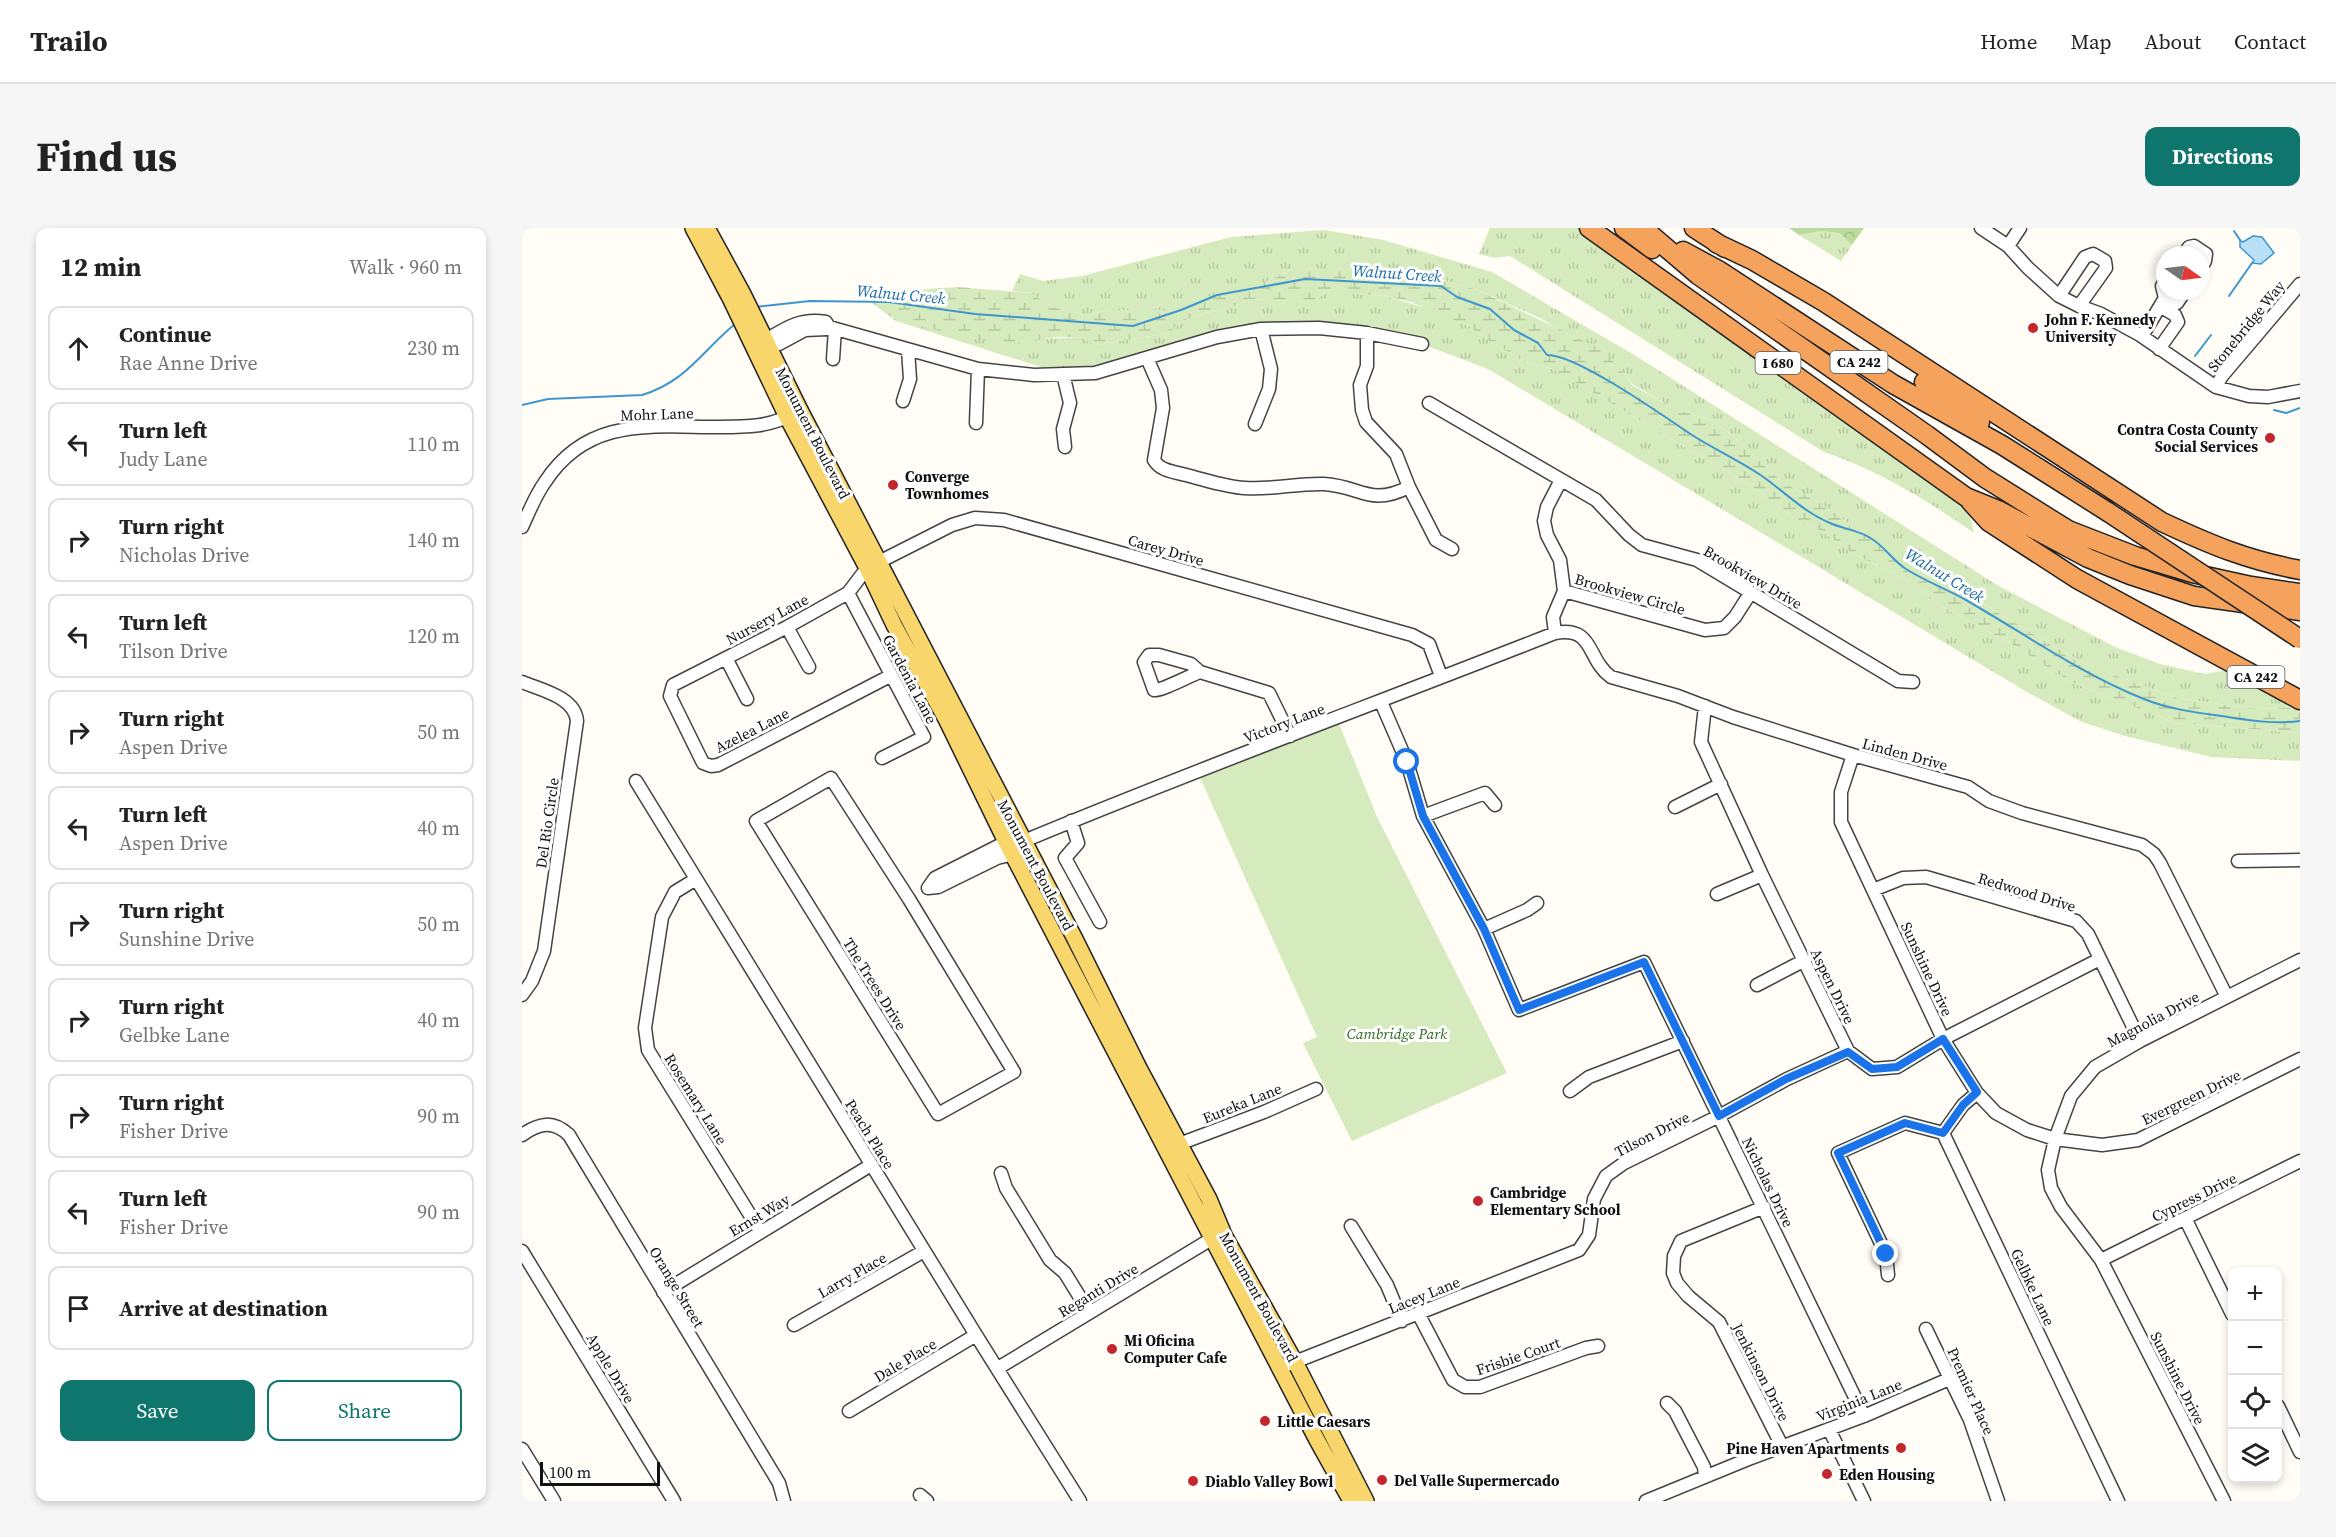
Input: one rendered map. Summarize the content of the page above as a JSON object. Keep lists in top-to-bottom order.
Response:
{
  "streets": {
    "highway": ["CA 242", "I 680"],
    "main road": ["Monument Boulevard"],
    "street": [
      "Stonebridge Way",
      "Mohr Lane",
      "Carey Drive",
      "Brookview Drive",
      "Brookview Circle",
      "Nursery Lane",
      "Gardenia Lane",
      "Victory Lane",
      "Azelea Lane",
      "Linden Drive",
      "Del Rio Circle",
      "Redwood Drive",
      "Sunshine Drive",
      "The Trees Drive",
      "Aspen Drive",
      "Magnolia Drive",
      "Evergreen Drive",
      "Rosemary Lane",
      "Eureka Lane",
      "Peach Place",
      "Tilson Drive",
      "Nicholas Drive",
      "Cypress Drive",
      "Ernst Way",
      "Larry Place",
      "Orange Street",
      "Gelbke Lane",
      "Reganti Drive",
      "Lacey Lane",
      "Frisbie Court",
      "Dale Place",
      "Apple Drive",
      "Jenkinson Drive",
      "Premier Place",
      "Virginia Lane"
    ]
  },
  "crossings": [
    ["CA 242", "I 680"],
    ["Mohr Lane", "Monument Boulevard"],
    ["Monument Boulevard", "Carey Drive"],
    ["Monument Boulevard", "Nursery Lane"],
    ["Monument Boulevard", "Victory Lane"],
    ["Monument Boulevard", "Eureka Lane"],
    ["Monument Boulevard", "Reganti Drive"],
    ["Monument Boulevard", "Lacey Lane"],
    ["Carey Drive", "Nursery Lane"],
    ["Carey Drive", "Victory Lane"],
    ["Brookview Drive", "Brookview Circle"],
    ["Nursery Lane", "Gardenia Lane"],
    ["Nursery Lane", "Azelea Lane"],
    ["Gardenia Lane", "Azelea Lane"],
    ["Victory Lane", "Linden Drive"],
    ["Linden Drive", "Sunshine Drive"],
    ["Linden Drive", "Aspen Drive"],
    ["Linden Drive", "Magnolia Drive"],
    ["Redwood Drive", "Sunshine Drive"],
    ["Redwood Drive", "Magnolia Drive"],
    ["Sunshine Drive", "Magnolia Drive"],
    ["Sunshine Drive", "Evergreen Drive"],
    ["Sunshine Drive", "Cypress Drive"],
    ["Aspen Drive", "Tilson Drive"],
    ["Magnolia Drive", "Evergreen Drive"],
    ["Rosemary Lane", "Peach Place"],
    ["Rosemary Lane", "Ernst Way"],
    ["Peach Place", "Ernst Way"],
    ["Peach Place", "Larry Place"],
    ["Peach Place", "Reganti Drive"],
    ["Peach Place", "Dale Place"],
    ["Tilson Drive", "Nicholas Drive"],
    ["Tilson Drive", "Lacey Lane"],
    ["Nicholas Drive", "Jenkinson Drive"],
    ["Nicholas Drive", "Virginia Lane"],
    ["Ernst Way", "Orange Street"],
    ["Lacey Lane", "Frisbie Court"],
    ["Jenkinson Drive", "Virginia Lane"],
    ["Premier Place", "Virginia Lane"]
  ],
  "water": ["Walnut Creek"],
  "parks": ["Cambridge Park"],
  "places": [
    "John F. Kennedy University",
    "Contra Costa County Social Services",
    "Converge Townhomes",
    "Cambridge Elementary School",
    "Mi Oficina Computer Cafe",
    "Little Caesars",
    "Pine Haven Apartments",
    "Eden Housing",
    "Del Valle Supermercado",
    "Diablo Valley Bowl"
  ],
  "scale_bar": "100 m",
  "north": "right",
  "page": {
    "header": "Trailo",
    "nav": [
      "Home",
      "Map",
      "About",
      "Contact"
    ],
    "title": "Find us",
    "buttons": [
      "Directions",
      ["Save", "Share"]
    ],
    "heading": ["12 min", "Walk · 960 m"],
    "list": [
      ["Continue", "Rae Anne Drive", "230 m"],
      ["Turn left", "Judy Lane", "110 m"],
      ["Turn right", "Nicholas Drive", "140 m"],
      ["Turn left", "Tilson Drive", "120 m"],
      ["Turn right", "Aspen Drive", "50 m"],
      ["Turn left", "Aspen Drive", "40 m"],
      ["Turn right", "Sunshine Drive", "50 m"],
      ["Turn right", "Gelbke Lane", "40 m"],
      ["Turn right", "Fisher Drive", "90 m"],
      ["Turn left", "Fisher Drive", "90 m"],
      "Arrive at destination"
    ],
    "map_buttons": ["+", "−"],
    "scale": "100 m"
  }
}
